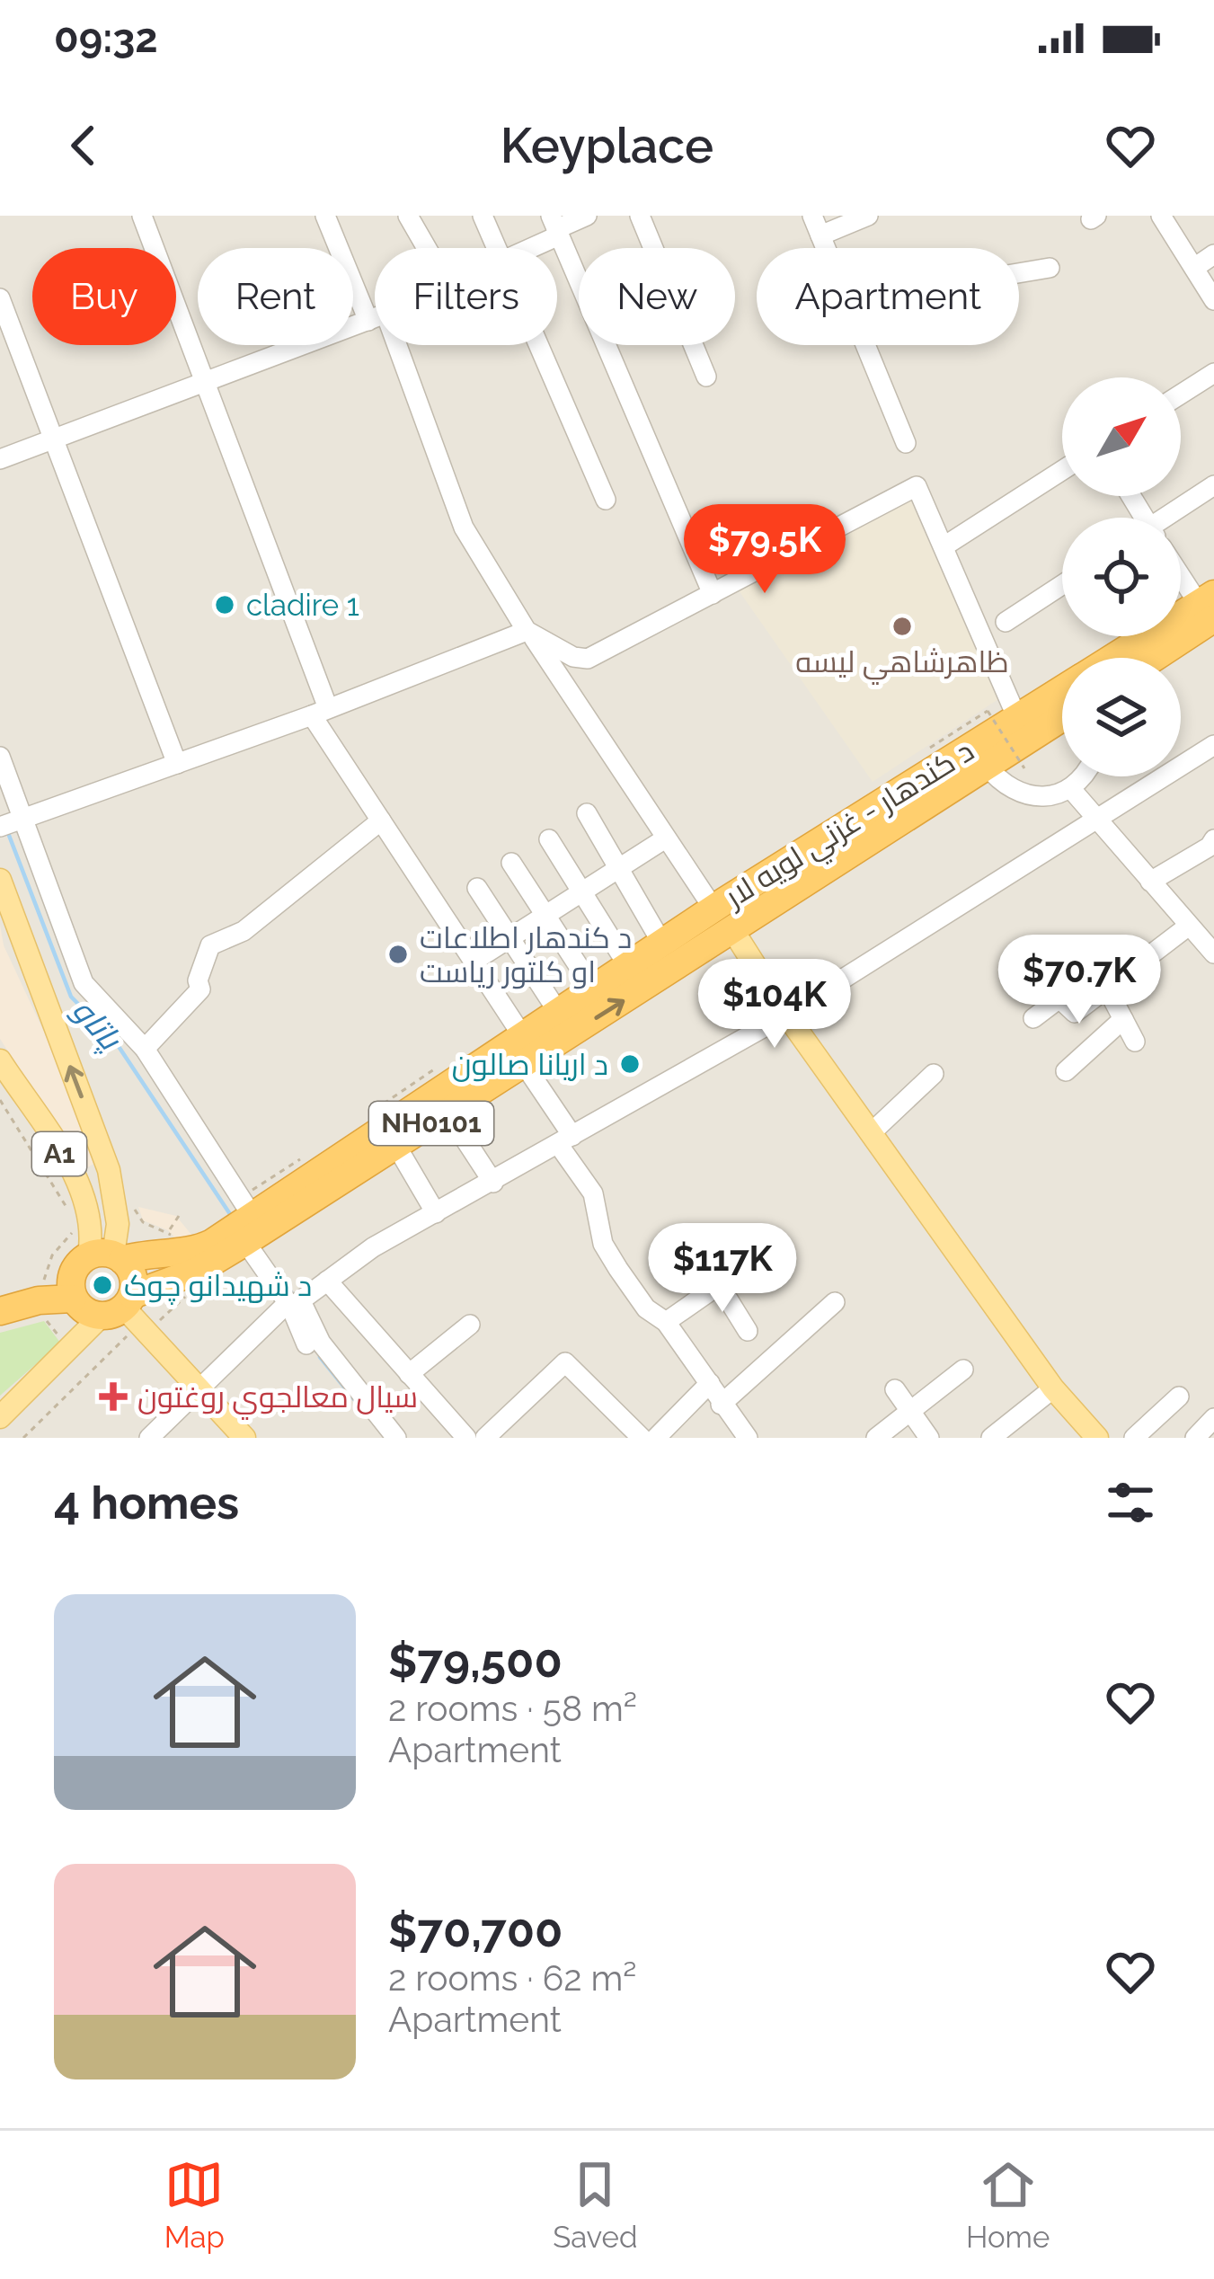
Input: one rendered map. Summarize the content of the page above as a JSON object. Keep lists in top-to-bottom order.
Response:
{
  "streets": {
    "highway": ["د کندهار - غزني لويه لار", "NH0101"],
    "main road": ["A1"]
  },
  "crossings": [
    ["د کندهار - غزني لويه لار", "A1"]
  ],
  "water": ["پاتاو"],
  "places": {
    "other": [
      "cladire 1",
      "ظاهرشاهي لیسه",
      "د کندهار اطلاعات او کلتور رياست",
      "د اریانا صالون",
      "د شهيدانو چوک"
    ],
    "health": ["سيال معالجوي روغتون"]
  },
  "north": "top right",
  "page": {
    "status": "09:32",
    "header": "Keyplace",
    "chip": [
      "Buy",
      "Rent",
      "Filters",
      "New",
      "Apartment"
    ],
    "price": [
      "$79.5K",
      "$70.7K",
      "$104K",
      "$117K"
    ],
    "heading": "4 homes",
    "list": [
      {
        "name": "$79,500",
        "note": "2 rooms · 58 m² · Apartment"
      },
      {
        "name": "$70,700",
        "note": "2 rooms · 62 m² · Apartment"
      }
    ],
    "tabs": ["Map", "Saved", "Home"]
  }
}
